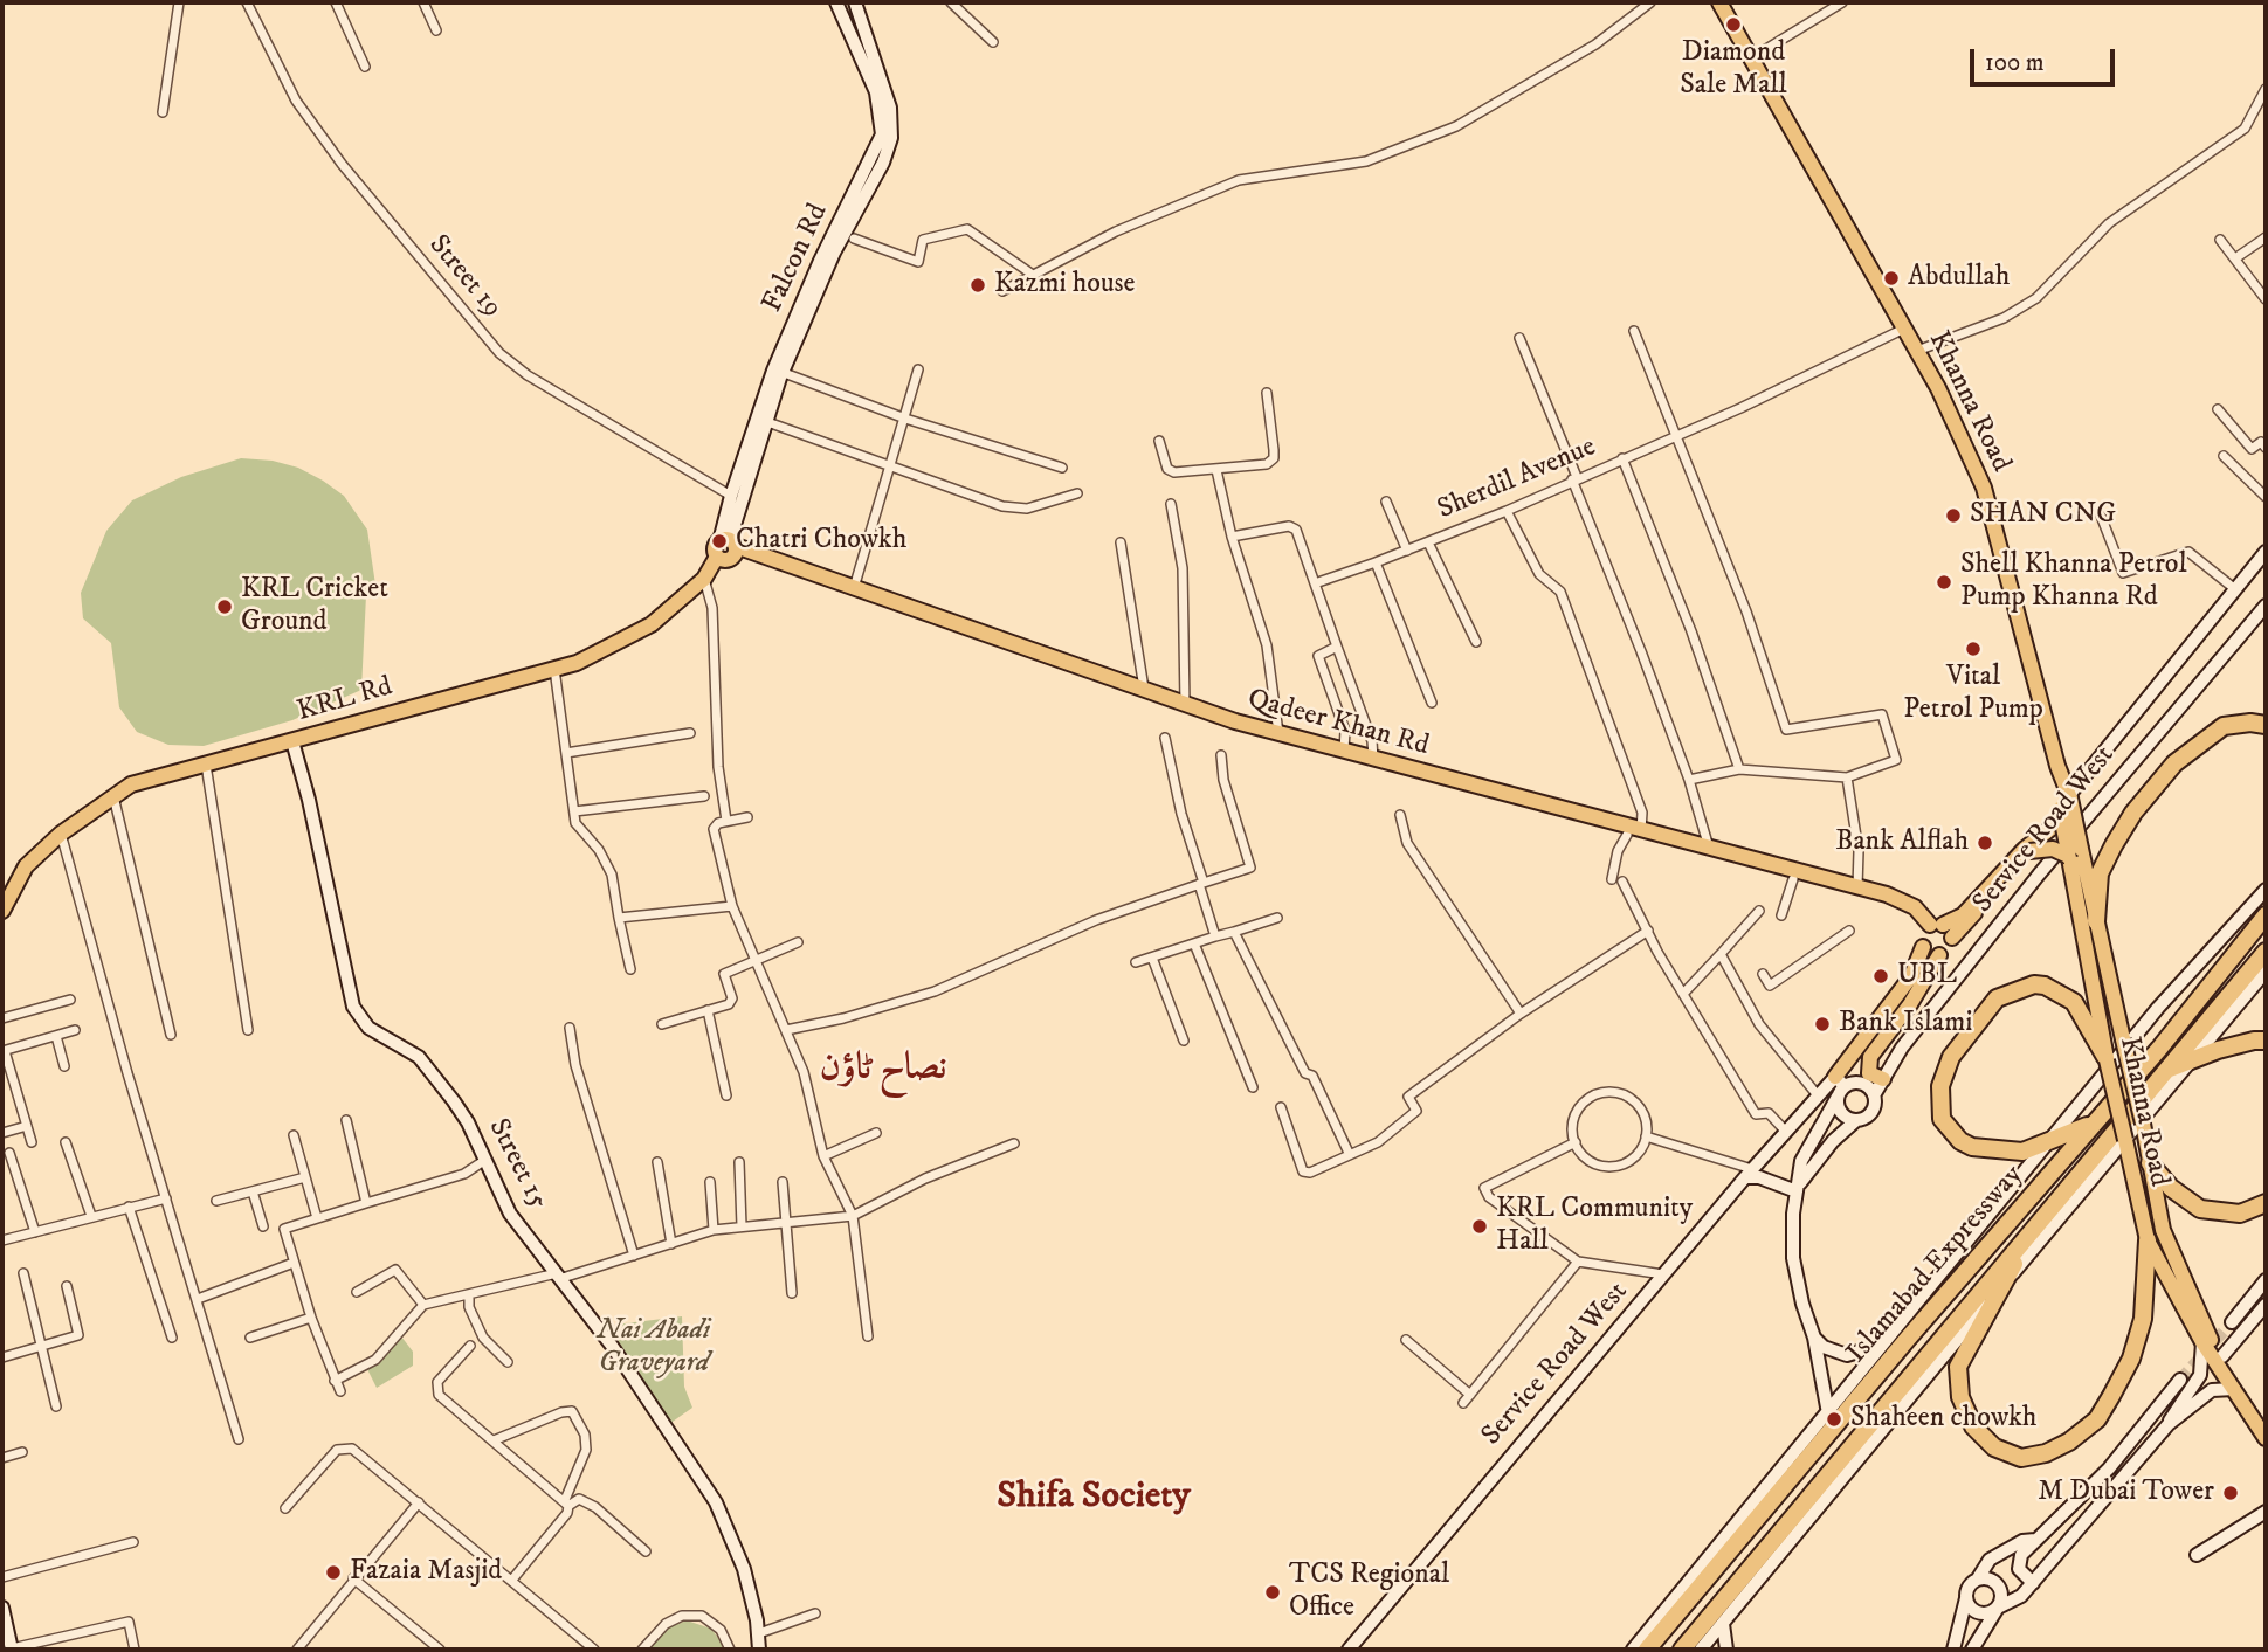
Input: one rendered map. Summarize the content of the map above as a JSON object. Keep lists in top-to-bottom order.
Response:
{
  "streets": {
    "highway": ["Islamabad Expressway"],
    "main road": ["Khanna Road", "KRL Rd", "Qadeer Khan Rd"],
    "street": [
      "Falcon Rd",
      "Street 19",
      "Sherdil Avenue",
      "Service Road West",
      "Street 15"
    ]
  },
  "crossings": [
    ["Falcon Rd", "Street 19"],
    ["Falcon Rd", "KRL Rd"],
    ["Falcon Rd", "Qadeer Khan Rd"],
    ["Khanna Road", "Sherdil Avenue"],
    ["Khanna Road", "Service Road West"],
    ["KRL Rd", "Qadeer Khan Rd"],
    ["KRL Rd", "Street 15"]
  ],
  "districts": ["نصاح ٹاؤن", "Shifa Society"],
  "parks": ["Nai Abadi Graveyard"],
  "places": [
    "Diamond Sale Mall",
    "Abdullah",
    "Kazmi house",
    "SHAN CNG",
    "Chatri Chowkh",
    "Shell Khanna Petrol Pump Khanna Rd",
    "KRL Cricket Ground",
    "Vital Petrol Pump",
    "Bank Alflah",
    "UBL",
    "Bank Islami",
    "KRL Community Hall",
    "Shaheen chowkh",
    "M Dubai Tower",
    "Fazaia Masjid",
    "TCS Regional Office"
  ],
  "scale_bar": "100 m"
}
